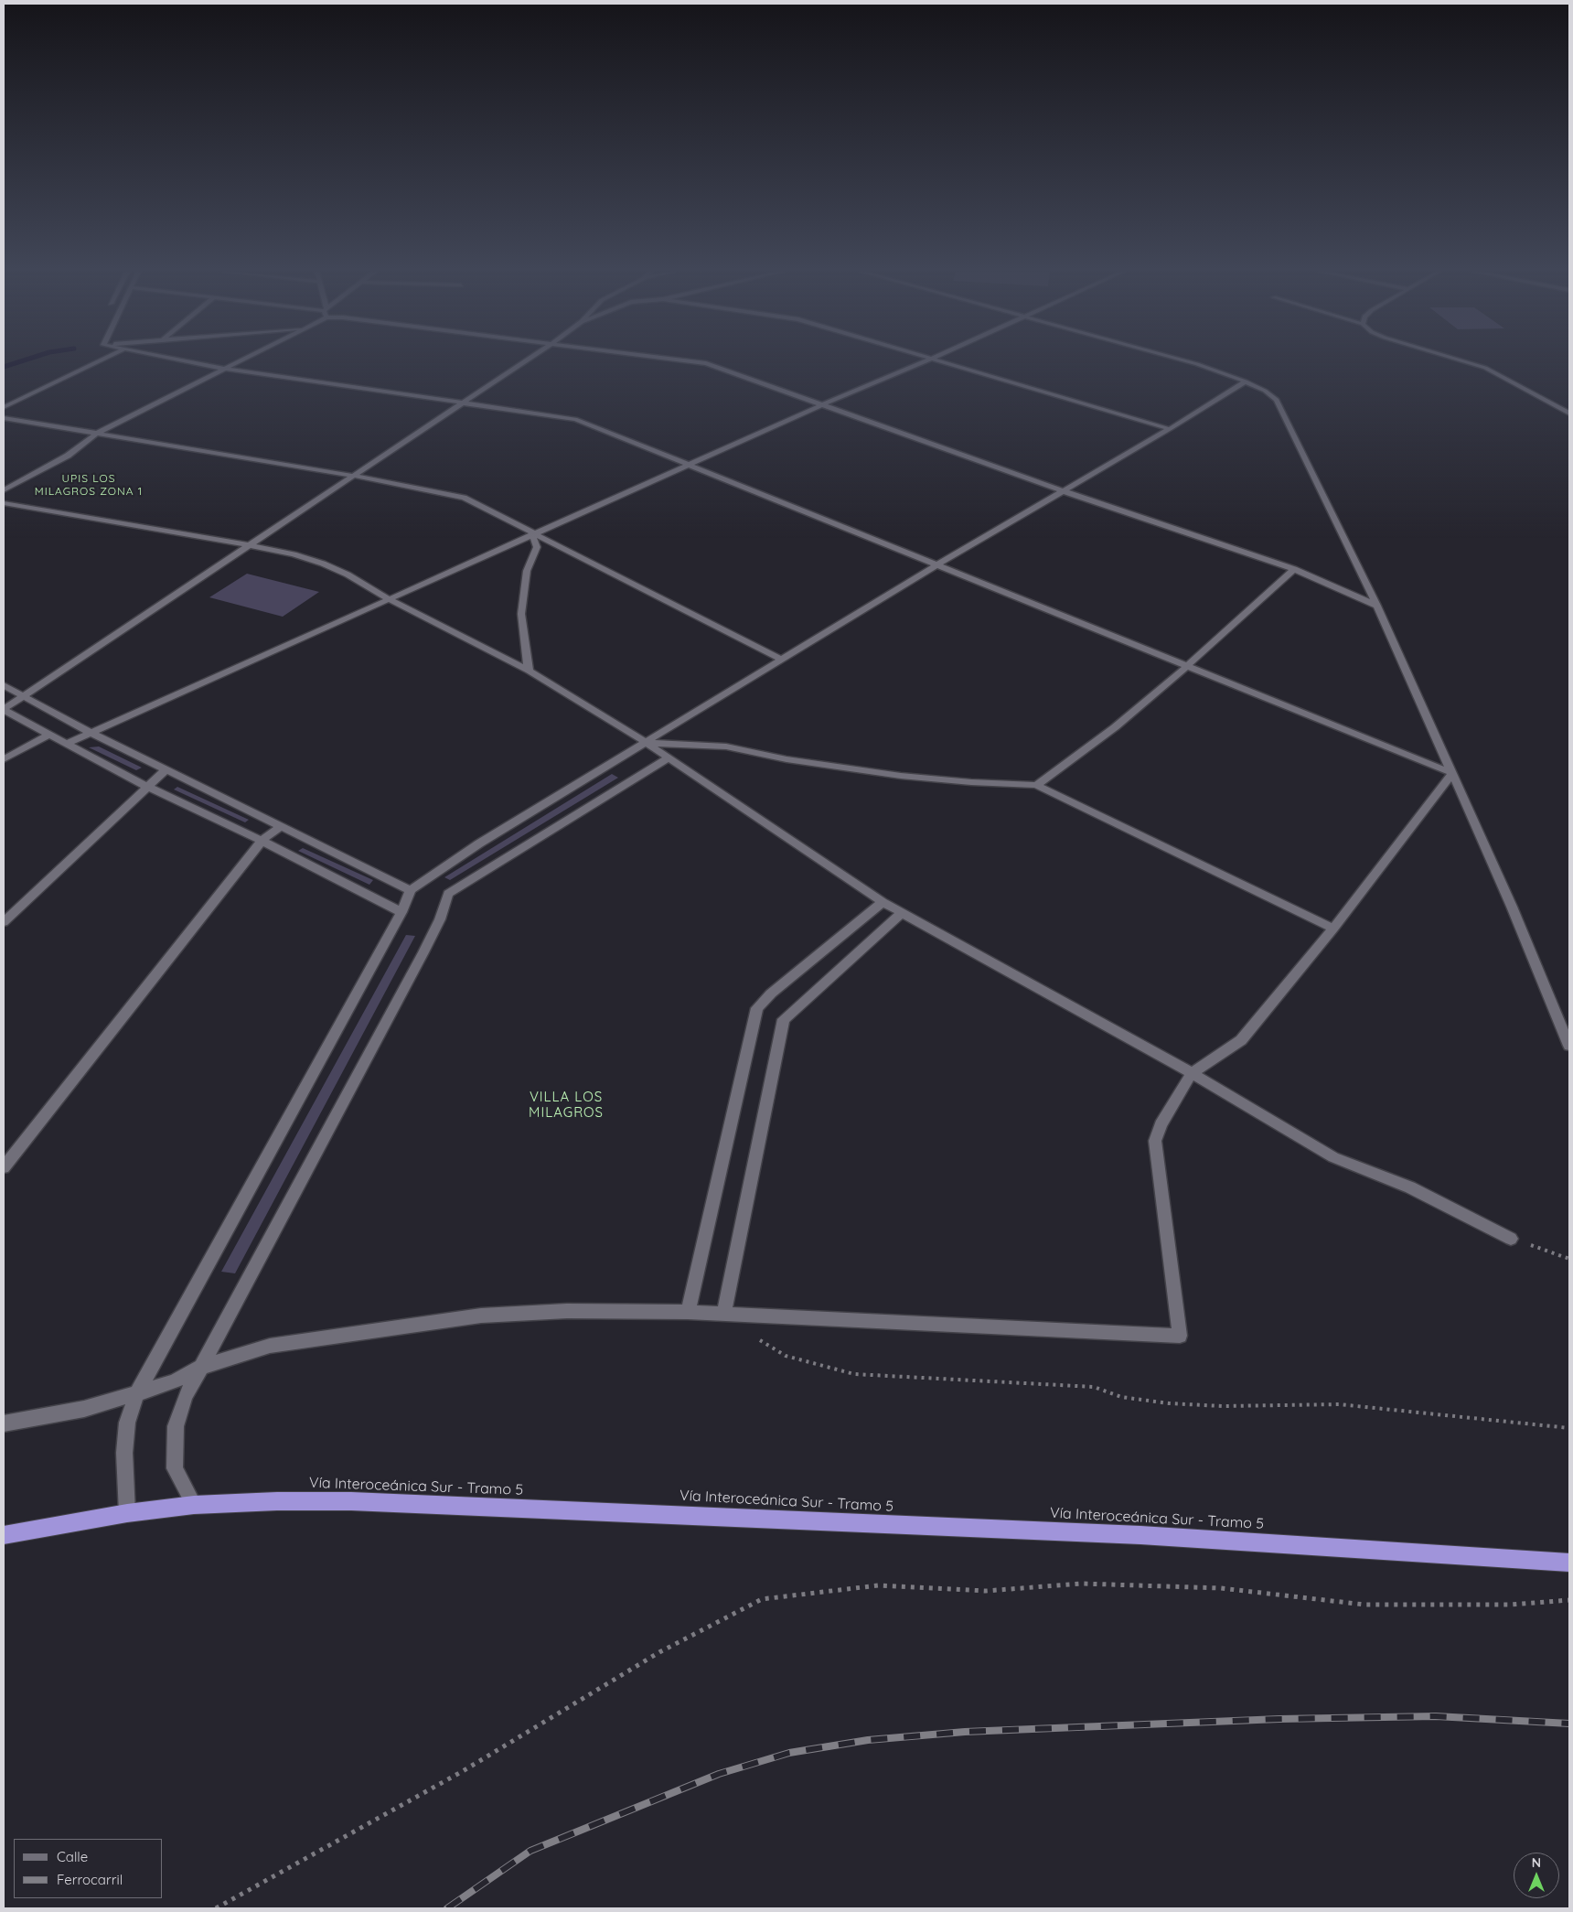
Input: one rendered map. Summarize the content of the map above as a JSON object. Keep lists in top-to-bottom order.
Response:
{
  "streets": {
    "highway": ["Vía Interoceánica Sur - Tramo 5"]
  },
  "districts": ["UPIS LOS MILAGROS ZONA 1", "VILLA LOS MILAGROS"],
  "legend": ["Calle", "Ferrocarril"],
  "north": "top"
}
